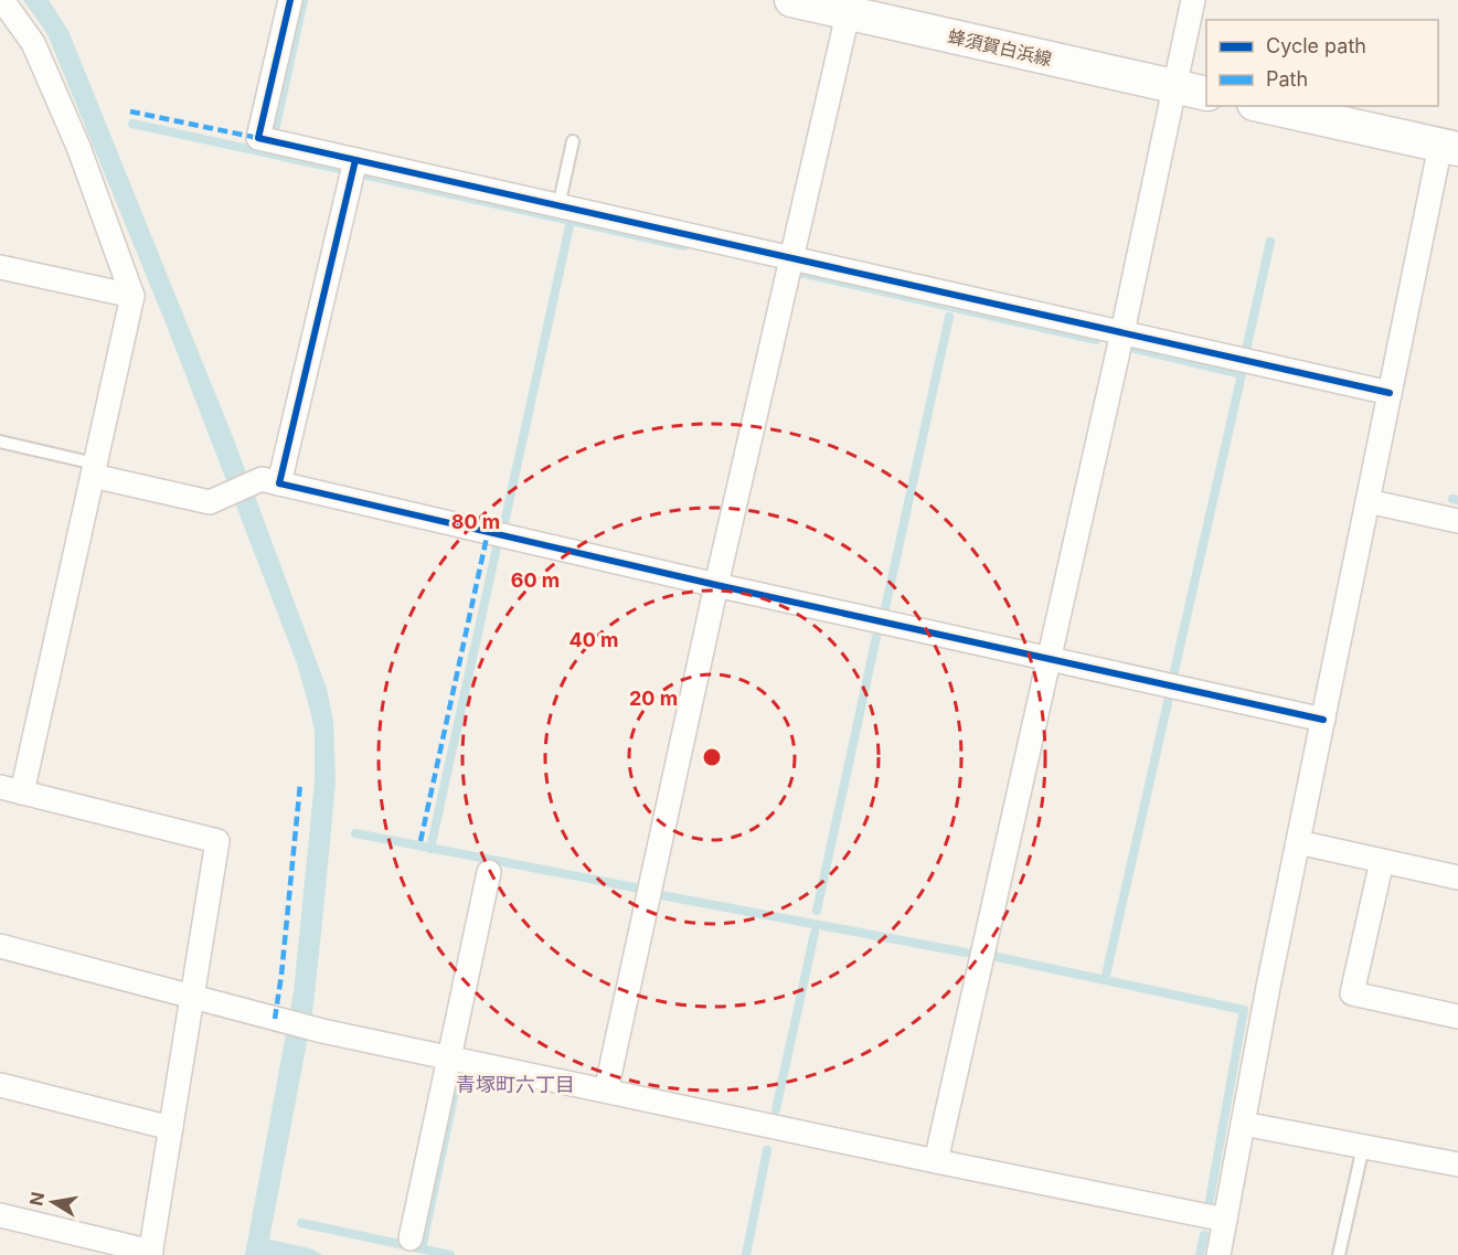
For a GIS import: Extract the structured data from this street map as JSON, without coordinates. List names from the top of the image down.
{
  "streets": {
    "main road": ["蜂須賀白浜線"]
  },
  "districts": ["青塚町六丁目"],
  "legend": ["Cycle path", "Path"],
  "north": "left",
  "rings": [
    "80 m",
    "60 m",
    "40 m",
    "20 m"
  ]
}
